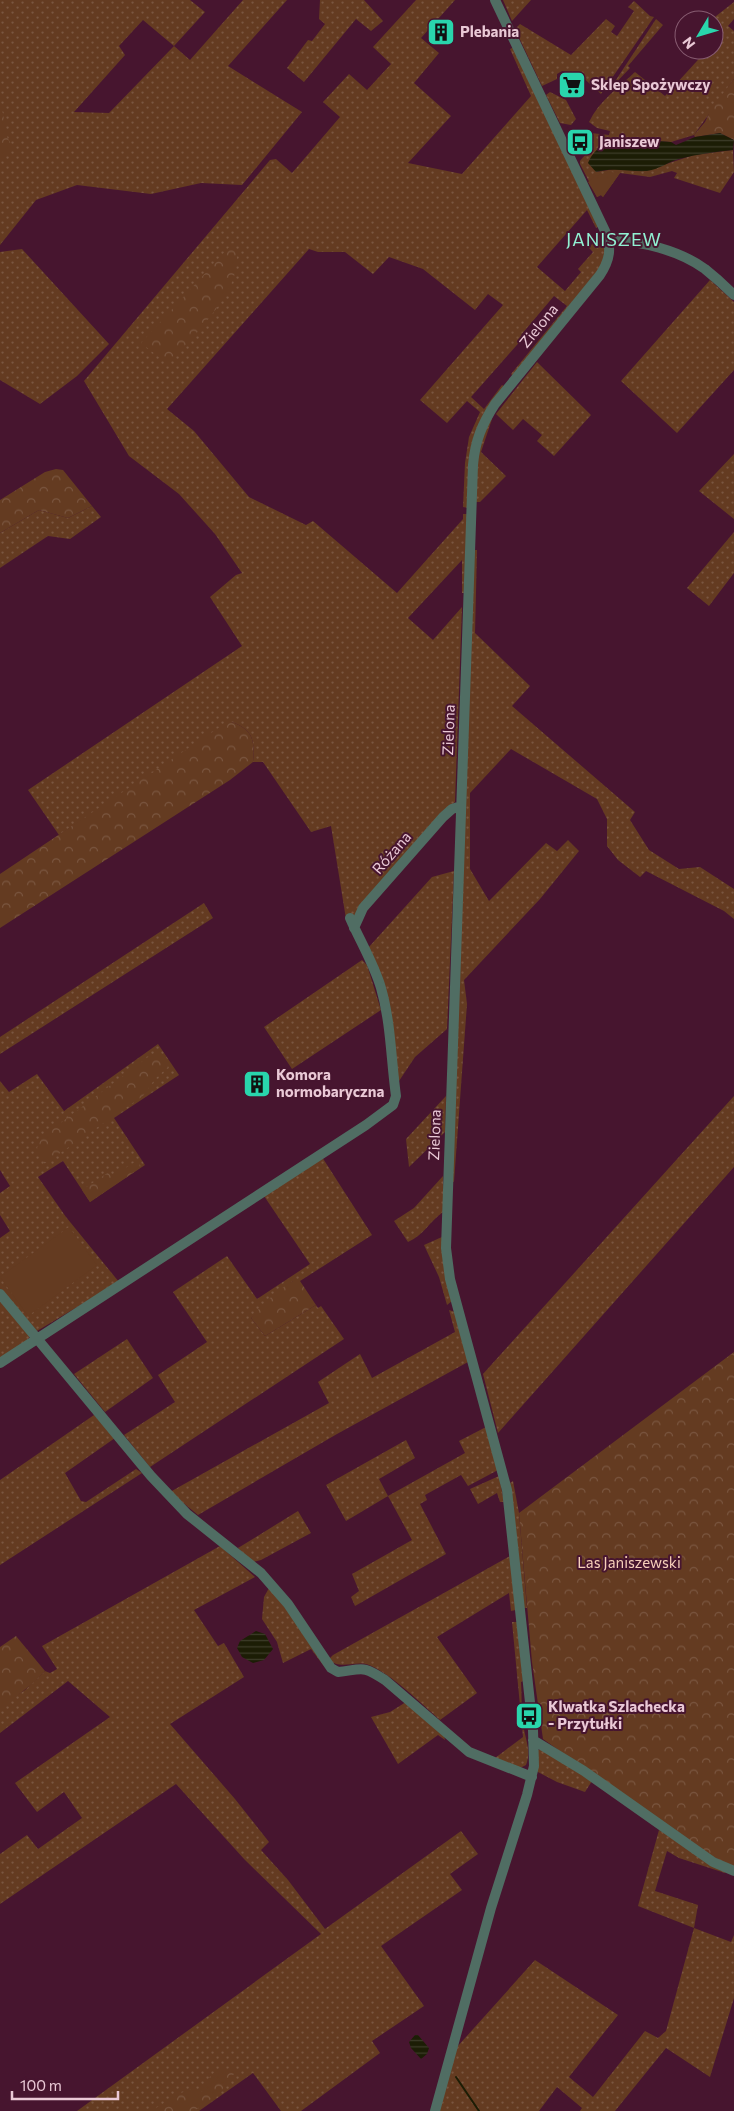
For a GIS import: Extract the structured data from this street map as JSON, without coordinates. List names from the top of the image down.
{
  "streets": {
    "street": ["Zielona", "Różana"]
  },
  "crossings": [
    ["Zielona", "Różana"]
  ],
  "districts": ["JANISZEW"],
  "parks": ["Las Janiszewski"],
  "places": {
    "building": ["Plebania", "Komora normobaryczna"],
    "supermarket": ["Sklep Spożywczy"],
    "bus stop": ["Janiszew", "Klwatka Szlachecka - Przytułki"]
  },
  "scale_bar": "100 m",
  "north": "bottom left"
}
